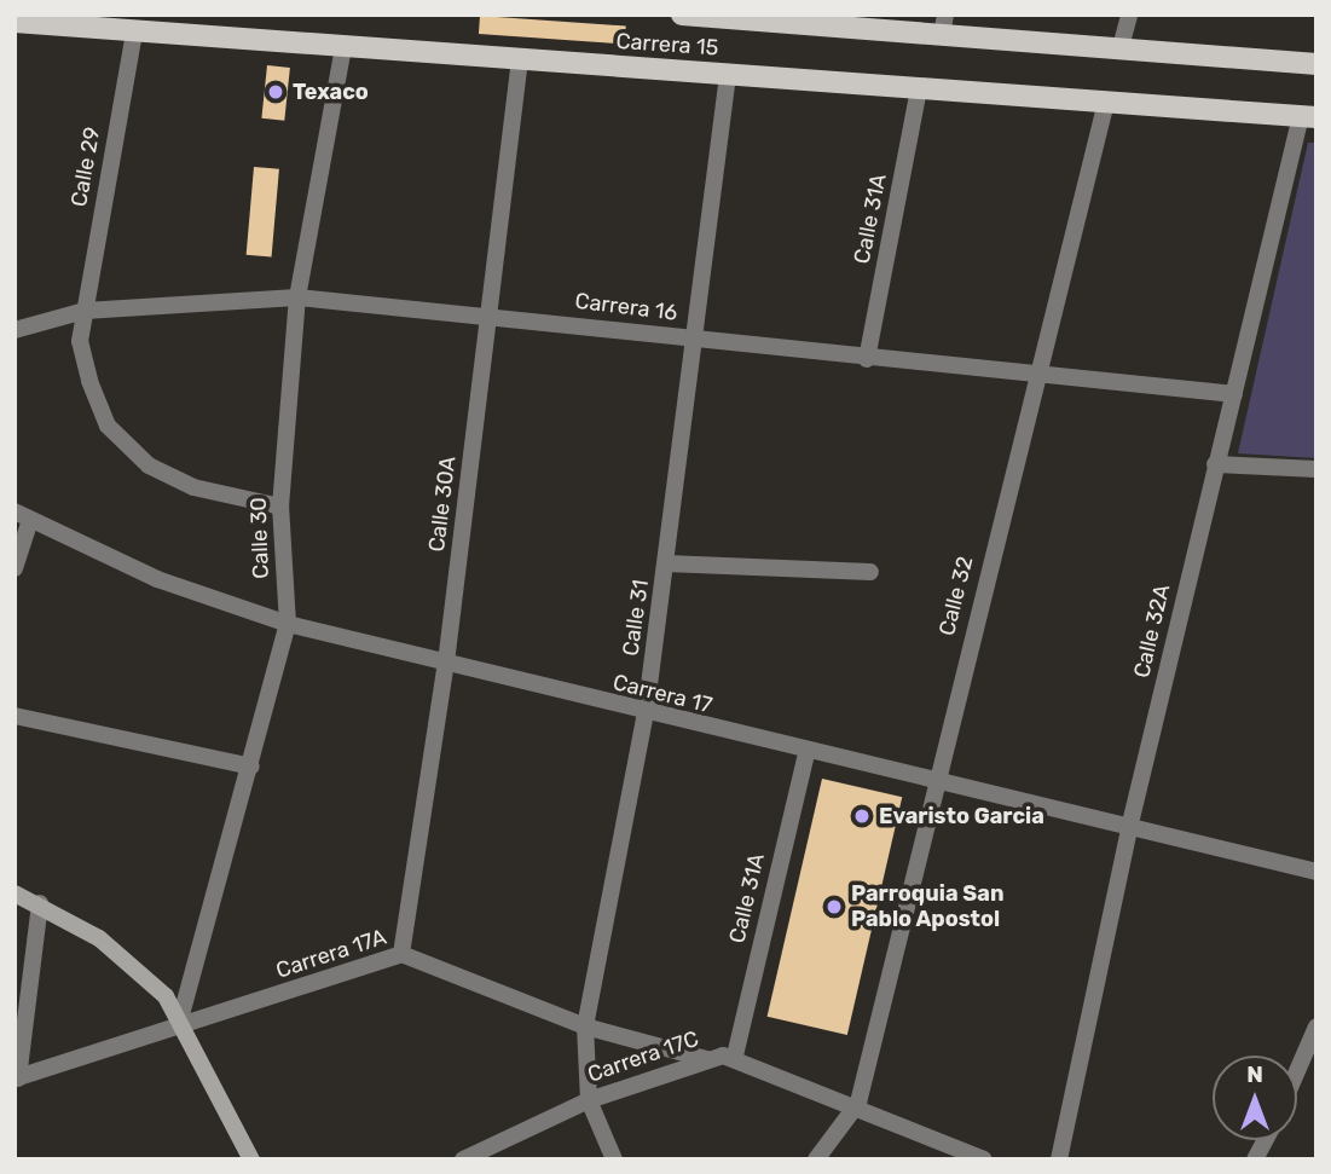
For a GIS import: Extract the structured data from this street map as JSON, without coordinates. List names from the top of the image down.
{
  "streets": {
    "main road": ["Carrera 15"],
    "street": [
      "Calle 29",
      "Calle 31A",
      "Carrera 16",
      "Calle 30A",
      "Calle 30",
      "Calle 32",
      "Calle 31",
      "Calle 32A",
      "Carrera 17",
      "Carrera 17A",
      "Carrera 17C"
    ]
  },
  "crossings": [
    ["Carrera 15", "Calle 29"],
    ["Carrera 15", "Calle 31A"],
    ["Carrera 15", "Calle 30A"],
    ["Carrera 15", "Calle 30"],
    ["Carrera 15", "Calle 32"],
    ["Carrera 15", "Calle 31"],
    ["Carrera 15", "Calle 32A"],
    ["Calle 29", "Carrera 16"],
    ["Calle 29", "Calle 30"],
    ["Calle 31A", "Carrera 16"],
    ["Calle 31A", "Carrera 17"],
    ["Calle 31A", "Carrera 17C"],
    ["Carrera 16", "Calle 30A"],
    ["Carrera 16", "Calle 30"],
    ["Carrera 16", "Calle 32"],
    ["Carrera 16", "Calle 31"],
    ["Carrera 16", "Calle 32A"],
    ["Calle 30A", "Carrera 17"],
    ["Calle 30A", "Carrera 17A"],
    ["Calle 30", "Carrera 17"],
    ["Calle 30", "Carrera 17A"],
    ["Calle 32", "Carrera 17"],
    ["Calle 32", "Carrera 17C"],
    ["Calle 31", "Carrera 17"],
    ["Calle 31", "Carrera 17A"],
    ["Calle 31", "Carrera 17C"],
    ["Calle 32A", "Carrera 17"],
    ["Carrera 17A", "Carrera 17C"]
  ],
  "places": ["Texaco", "Evaristo Garcia", "Parroquia San Pablo Apostol"],
  "north": "top"
}
